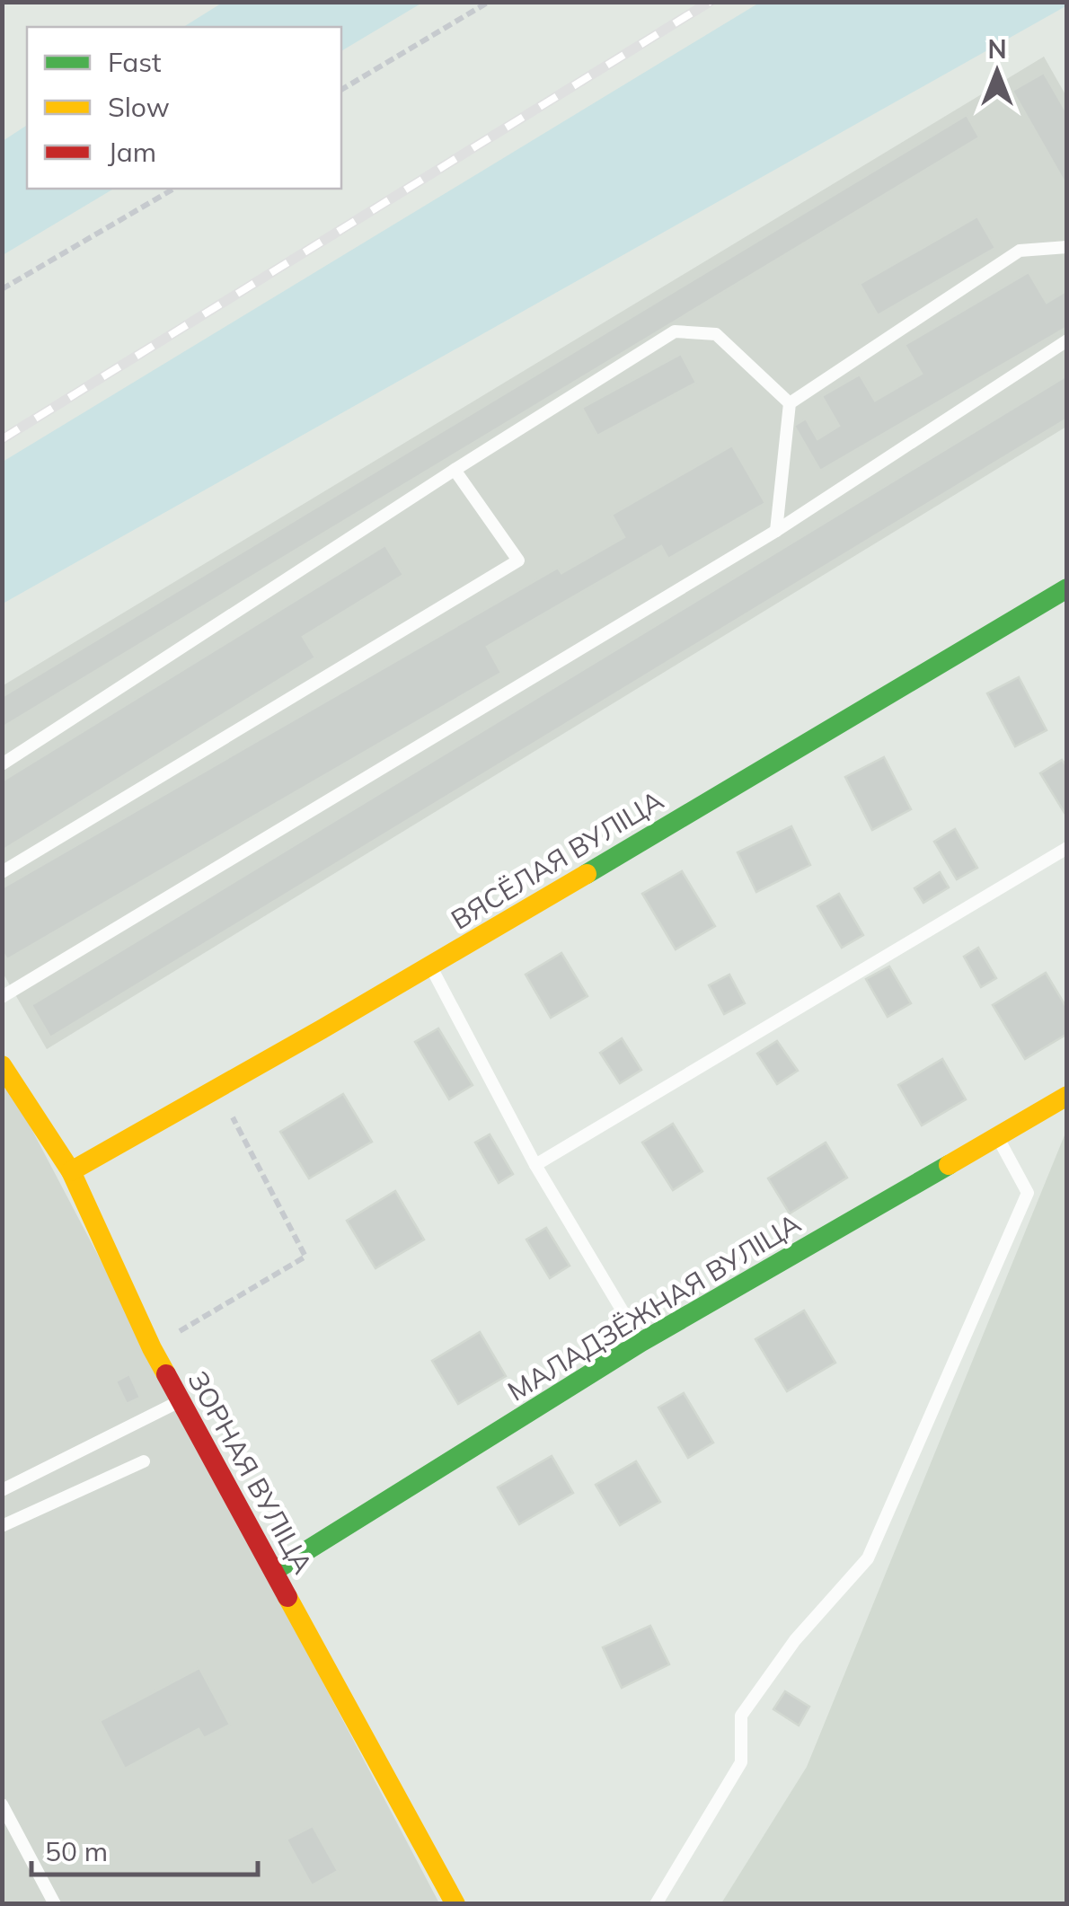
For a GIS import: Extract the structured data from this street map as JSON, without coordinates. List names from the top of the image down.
{
  "streets": {
    "street": ["ВЯСЁЛАЯ ВУЛІЦА", "МАЛАДЗЁЖНАЯ ВУЛІЦА", "ЗОРНАЯ ВУЛІЦА"]
  },
  "crossings": [
    ["ВЯСЁЛАЯ ВУЛІЦА", "ЗОРНАЯ ВУЛІЦА"],
    ["МАЛАДЗЁЖНАЯ ВУЛІЦА", "ЗОРНАЯ ВУЛІЦА"]
  ],
  "legend": ["Fast", "Slow", "Jam"],
  "scale_bar": "50 m",
  "north": "top"
}
